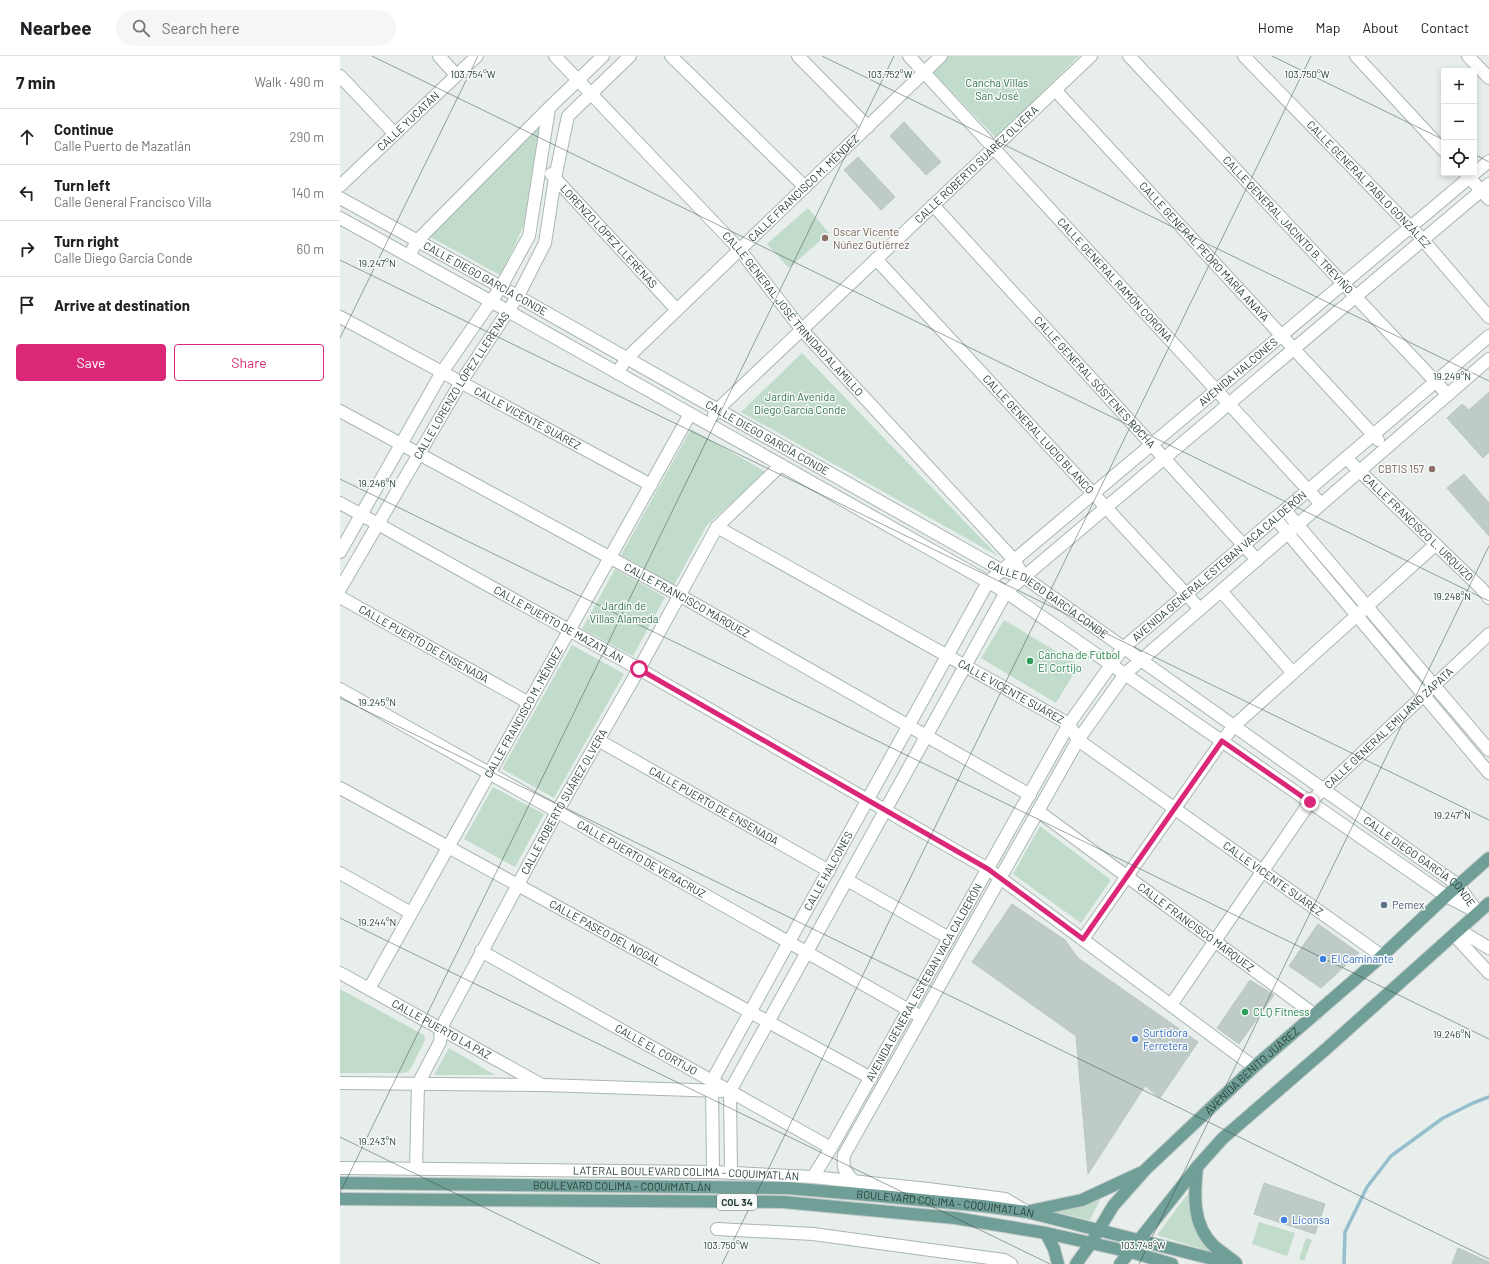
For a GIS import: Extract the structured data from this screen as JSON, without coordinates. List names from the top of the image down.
{
  "streets": {
    "main road": ["AVENIDA BENITO JUÁREZ", "BOULEVARD COLIMA - COQUIMATLÁN", "COL 34"],
    "street": [
      "CALLE YUCATÁN",
      "CALLE ROBERTO SUÁREZ OLVERA",
      "CALLE GENERAL PABLO GONZÁLEZ",
      "CALLE FRANCISCO M. MÉNDEZ",
      "CALLE GENERAL JACINTO B. TREVIÑO",
      "LORENZO LÓPEZ LLERENAS",
      "CALLE GENERAL PEDRO MARÍA ANAYA",
      "CALLE DIEGO GARCÍA CONDE",
      "CALLE GENERAL RAMÓN CORONA",
      "CALLE GENERAL JOSÉ TRINIDAD ALAMILLO",
      "AVENIDA HALCONES",
      "CALLE GENERAL SÓSTENES ROCHA",
      "CALLE LORENZO LÓPEZ LLERENAS",
      "CALLE VICENTE SUÁREZ",
      "CALLE GENERAL LUCIO BLANCO",
      "CALLE FRANCISCO L. URQUIZO",
      "AVENIDA GENERAL ESTEBAN VACA CALDERÓN",
      "CALLE FRANCISCO MÁRQUEZ",
      "CALLE PUERTO DE MAZATLÁN",
      "CALLE PUERTO DE ENSENADA",
      "CALLE GENERAL EMILIANO ZAPATA",
      "CALLE PUERTO DE VERACRUZ",
      "CALLE HALCONES",
      "CALLE PASEO DEL NOGAL",
      "CALLE PUERTO LA PAZ",
      "CALLE EL CORTIJO",
      "LATERAL BOULEVARD COLIMA - COQUIMATLÁN"
    ]
  },
  "crossings": [
    ["CALLE ROBERTO SUÁREZ OLVERA", "CALLE GENERAL PEDRO MARÍA ANAYA"],
    ["CALLE ROBERTO SUÁREZ OLVERA", "CALLE DIEGO GARCÍA CONDE"],
    ["CALLE ROBERTO SUÁREZ OLVERA", "CALLE GENERAL RAMÓN CORONA"],
    ["CALLE ROBERTO SUÁREZ OLVERA", "CALLE GENERAL JOSÉ TRINIDAD ALAMILLO"],
    ["CALLE ROBERTO SUÁREZ OLVERA", "CALLE GENERAL SÓSTENES ROCHA"],
    ["CALLE ROBERTO SUÁREZ OLVERA", "CALLE VICENTE SUÁREZ"],
    ["CALLE ROBERTO SUÁREZ OLVERA", "CALLE GENERAL LUCIO BLANCO"],
    ["CALLE ROBERTO SUÁREZ OLVERA", "CALLE FRANCISCO MÁRQUEZ"],
    ["CALLE ROBERTO SUÁREZ OLVERA", "CALLE PUERTO DE MAZATLÁN"],
    ["CALLE ROBERTO SUÁREZ OLVERA", "CALLE PUERTO DE ENSENADA"],
    ["CALLE ROBERTO SUÁREZ OLVERA", "CALLE PUERTO DE VERACRUZ"],
    ["CALLE ROBERTO SUÁREZ OLVERA", "CALLE PASEO DEL NOGAL"],
    ["CALLE ROBERTO SUÁREZ OLVERA", "CALLE PUERTO LA PAZ"],
    ["CALLE ROBERTO SUÁREZ OLVERA", "CALLE EL CORTIJO"],
    ["CALLE ROBERTO SUÁREZ OLVERA", "LATERAL BOULEVARD COLIMA - COQUIMATLÁN"],
    ["CALLE GENERAL PABLO GONZÁLEZ", "AVENIDA HALCONES"],
    ["CALLE FRANCISCO M. MÉNDEZ", "LORENZO LÓPEZ LLERENAS"],
    ["CALLE FRANCISCO M. MÉNDEZ", "CALLE DIEGO GARCÍA CONDE"],
    ["CALLE FRANCISCO M. MÉNDEZ", "CALLE GENERAL RAMÓN CORONA"],
    ["CALLE FRANCISCO M. MÉNDEZ", "CALLE GENERAL JOSÉ TRINIDAD ALAMILLO"],
    ["CALLE FRANCISCO M. MÉNDEZ", "CALLE VICENTE SUÁREZ"],
    ["CALLE FRANCISCO M. MÉNDEZ", "CALLE FRANCISCO MÁRQUEZ"],
    ["CALLE FRANCISCO M. MÉNDEZ", "CALLE PUERTO DE MAZATLÁN"],
    ["CALLE FRANCISCO M. MÉNDEZ", "CALLE PUERTO DE ENSENADA"],
    ["CALLE FRANCISCO M. MÉNDEZ", "CALLE PUERTO DE VERACRUZ"],
    ["CALLE FRANCISCO M. MÉNDEZ", "CALLE PASEO DEL NOGAL"],
    ["CALLE FRANCISCO M. MÉNDEZ", "CALLE PUERTO LA PAZ"],
    ["CALLE GENERAL JACINTO B. TREVIÑO", "AVENIDA HALCONES"],
    ["CALLE GENERAL JACINTO B. TREVIÑO", "AVENIDA GENERAL ESTEBAN VACA CALDERÓN"],
    ["LORENZO LÓPEZ LLERENAS", "CALLE LORENZO LÓPEZ LLERENAS"],
    ["CALLE GENERAL PEDRO MARÍA ANAYA", "AVENIDA HALCONES"],
    ["CALLE GENERAL PEDRO MARÍA ANAYA", "AVENIDA GENERAL ESTEBAN VACA CALDERÓN"],
    ["CALLE DIEGO GARCÍA CONDE", "CALLE GENERAL JOSÉ TRINIDAD ALAMILLO"],
    ["CALLE DIEGO GARCÍA CONDE", "AVENIDA HALCONES"],
    ["CALLE DIEGO GARCÍA CONDE", "CALLE LORENZO LÓPEZ LLERENAS"],
    ["CALLE DIEGO GARCÍA CONDE", "AVENIDA GENERAL ESTEBAN VACA CALDERÓN"],
    ["CALLE DIEGO GARCÍA CONDE", "CALLE GENERAL EMILIANO ZAPATA"],
    ["CALLE DIEGO GARCÍA CONDE", "CALLE HALCONES"],
    ["CALLE DIEGO GARCÍA CONDE", "AVENIDA BENITO JUÁREZ"],
    ["CALLE GENERAL RAMÓN CORONA", "AVENIDA HALCONES"],
    ["CALLE GENERAL RAMÓN CORONA", "AVENIDA GENERAL ESTEBAN VACA CALDERÓN"],
    ["CALLE GENERAL JOSÉ TRINIDAD ALAMILLO", "AVENIDA HALCONES"],
    ["CALLE GENERAL JOSÉ TRINIDAD ALAMILLO", "CALLE LORENZO LÓPEZ LLERENAS"],
    ["AVENIDA HALCONES", "CALLE GENERAL SÓSTENES ROCHA"],
    ["AVENIDA HALCONES", "CALLE GENERAL LUCIO BLANCO"],
    ["AVENIDA HALCONES", "CALLE HALCONES"],
    ["CALLE GENERAL SÓSTENES ROCHA", "AVENIDA GENERAL ESTEBAN VACA CALDERÓN"],
    ["CALLE LORENZO LÓPEZ LLERENAS", "CALLE VICENTE SUÁREZ"],
    ["CALLE LORENZO LÓPEZ LLERENAS", "CALLE FRANCISCO MÁRQUEZ"],
    ["CALLE LORENZO LÓPEZ LLERENAS", "CALLE PUERTO DE MAZATLÁN"],
    ["CALLE VICENTE SUÁREZ", "AVENIDA GENERAL ESTEBAN VACA CALDERÓN"],
    ["CALLE VICENTE SUÁREZ", "CALLE GENERAL EMILIANO ZAPATA"],
    ["CALLE VICENTE SUÁREZ", "CALLE HALCONES"],
    ["CALLE VICENTE SUÁREZ", "AVENIDA BENITO JUÁREZ"],
    ["CALLE GENERAL LUCIO BLANCO", "AVENIDA GENERAL ESTEBAN VACA CALDERÓN"],
    ["CALLE FRANCISCO L. URQUIZO", "AVENIDA GENERAL ESTEBAN VACA CALDERÓN"],
    ["AVENIDA GENERAL ESTEBAN VACA CALDERÓN", "CALLE FRANCISCO MÁRQUEZ"],
    ["AVENIDA GENERAL ESTEBAN VACA CALDERÓN", "CALLE PUERTO DE MAZATLÁN"],
    ["AVENIDA GENERAL ESTEBAN VACA CALDERÓN", "CALLE PUERTO DE VERACRUZ"],
    ["AVENIDA GENERAL ESTEBAN VACA CALDERÓN", "CALLE PASEO DEL NOGAL"],
    ["AVENIDA GENERAL ESTEBAN VACA CALDERÓN", "LATERAL BOULEVARD COLIMA - COQUIMATLÁN"],
    ["CALLE FRANCISCO MÁRQUEZ", "CALLE GENERAL EMILIANO ZAPATA"],
    ["CALLE FRANCISCO MÁRQUEZ", "CALLE HALCONES"],
    ["CALLE FRANCISCO MÁRQUEZ", "AVENIDA BENITO JUÁREZ"],
    ["CALLE PUERTO DE MAZATLÁN", "CALLE GENERAL EMILIANO ZAPATA"],
    ["CALLE PUERTO DE MAZATLÁN", "CALLE HALCONES"],
    ["CALLE PUERTO DE MAZATLÁN", "AVENIDA BENITO JUÁREZ"],
    ["CALLE PUERTO DE ENSENADA", "CALLE HALCONES"],
    ["CALLE PUERTO DE VERACRUZ", "CALLE HALCONES"],
    ["CALLE HALCONES", "CALLE PASEO DEL NOGAL"],
    ["CALLE HALCONES", "CALLE EL CORTIJO"],
    ["CALLE HALCONES", "LATERAL BOULEVARD COLIMA - COQUIMATLÁN"],
    ["AVENIDA BENITO JUÁREZ", "BOULEVARD COLIMA - COQUIMATLÁN"],
    ["LATERAL BOULEVARD COLIMA - COQUIMATLÁN", "BOULEVARD COLIMA - COQUIMATLÁN"]
  ],
  "parks": ["Cancha Villas San José", "Jardín Avenida Diego García Conde", "Jardín de Villas Alameda"],
  "places": [
    "Oscar Vicente Núñez Gutiérrez",
    "CBTIS 157",
    "Cancha de Fútbol El Cortijo",
    "Pemex",
    "El Caminante",
    "CLQ Fitness",
    "Surtidora Ferretera",
    "Liconsa"
  ],
  "page": {
    "header": "Nearbee",
    "search": "Search here",
    "nav": [
      "Home",
      "Map",
      "About",
      "Contact"
    ],
    "heading": ["7 min", "Walk · 490 m"],
    "map_buttons": ["+", "−"],
    "list": [
      ["Continue", "Calle Puerto de Mazatlán", "290 m"],
      ["Turn left", "Calle General Francisco Villa", "140 m"],
      ["Turn right", "Calle Diego García Conde", "60 m"],
      "Arrive at destination"
    ],
    "buttons": ["Save", "Share"]
  },
  "coordinates": [
    "103.754°W",
    "103.752°W",
    "103.750°W",
    "19.247°N",
    "19.249°N",
    "19.246°N",
    "19.248°N",
    "19.245°N",
    "19.244°N",
    "19.243°N",
    "103.748°W"
  ]
}
